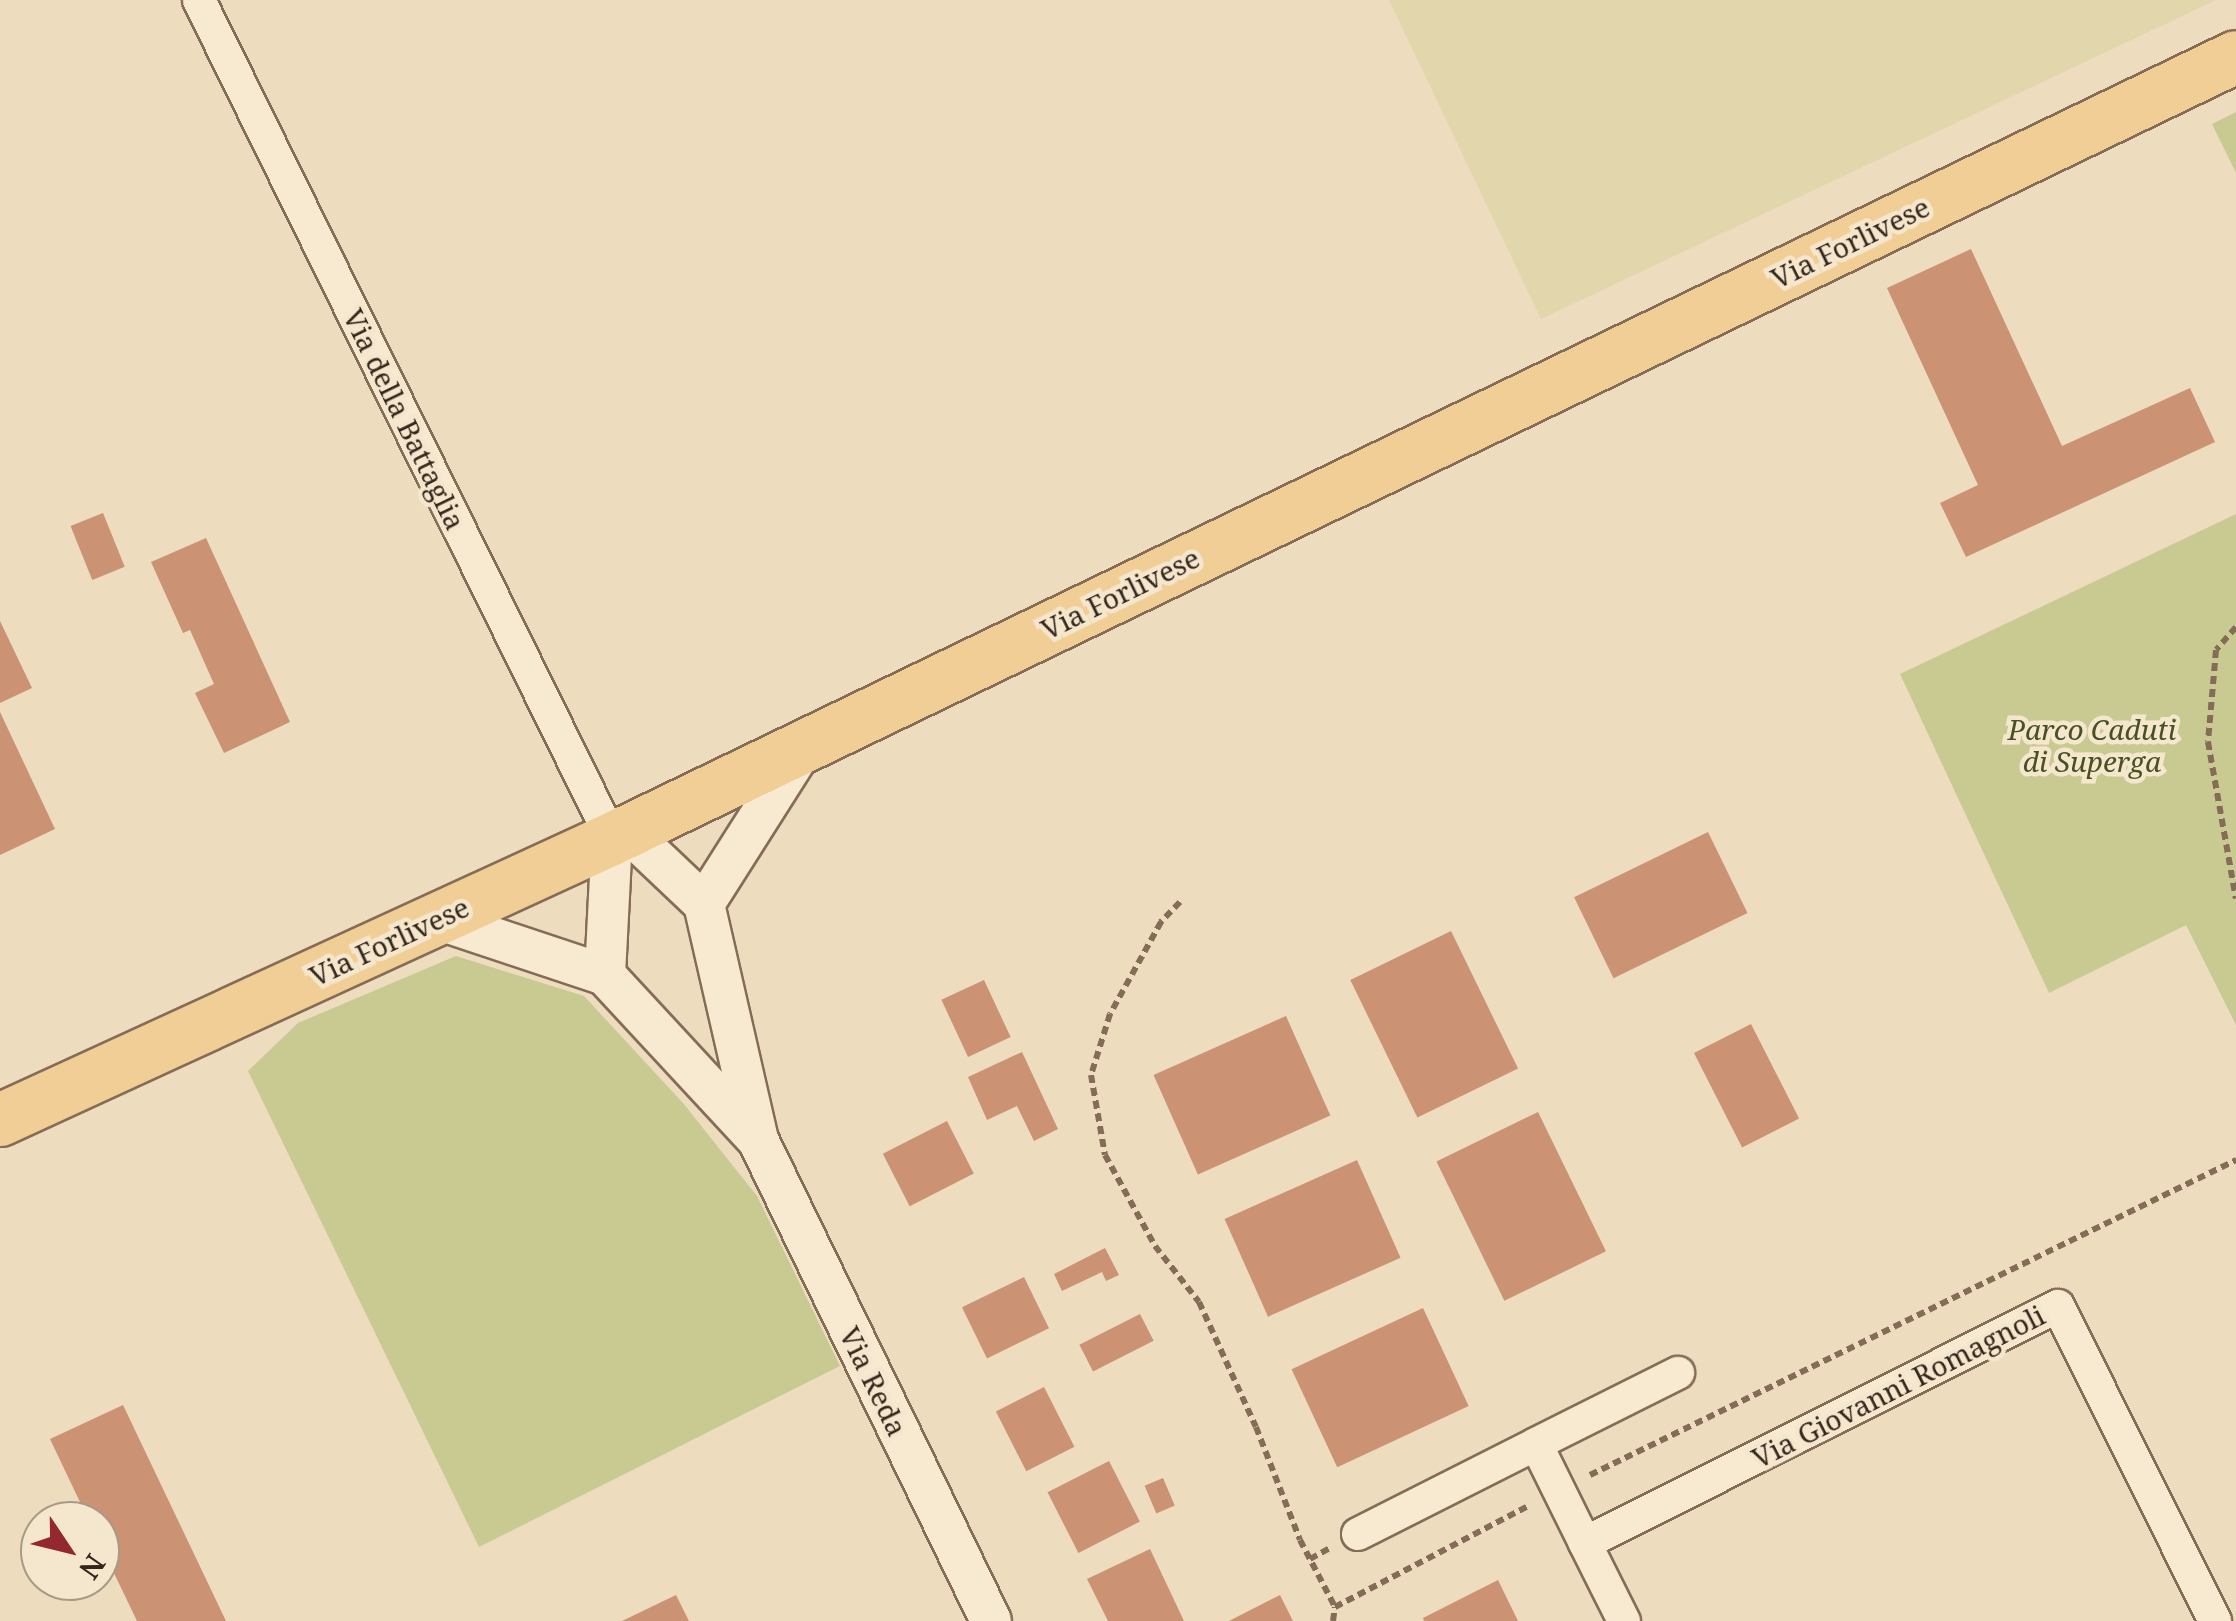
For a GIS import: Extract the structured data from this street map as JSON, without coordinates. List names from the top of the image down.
{
  "streets": {
    "main road": ["Via Forlivese"],
    "street": ["Via della Battaglia", "Via Reda", "Via Giovanni Romagnoli"]
  },
  "crossings": [
    ["Via Forlivese", "Via della Battaglia"],
    ["Via Forlivese", "Via Reda"]
  ],
  "parks": ["Parco Caduti di Superga"],
  "north": "bottom right"
}
